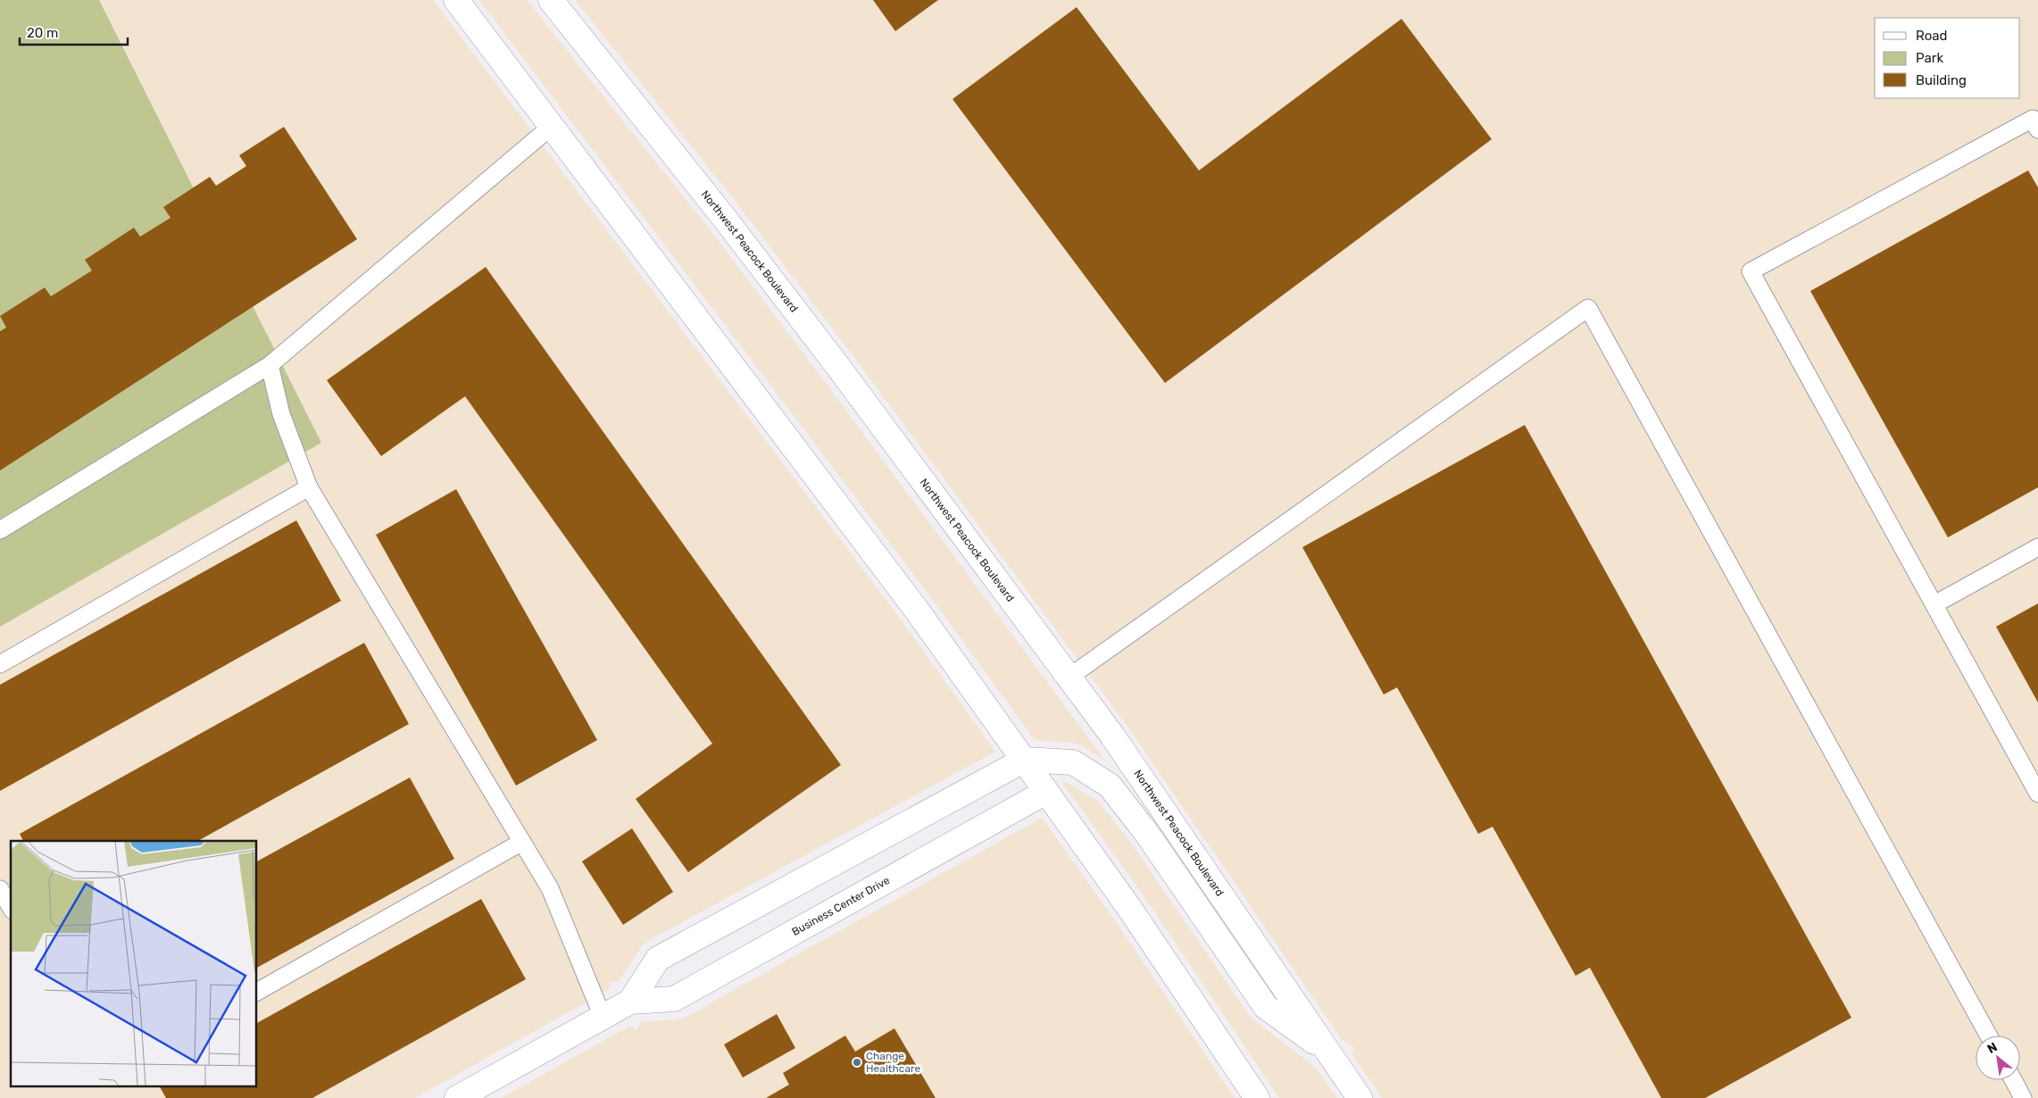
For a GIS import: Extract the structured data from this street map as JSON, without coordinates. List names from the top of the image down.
{
  "streets": {
    "street": ["Northwest Peacock Boulevard", "Business Center Drive"]
  },
  "places": ["Change Healthcare"],
  "legend": ["Road", "Park", "Building"],
  "scale_bar": "20 m",
  "north": "top left"
}
